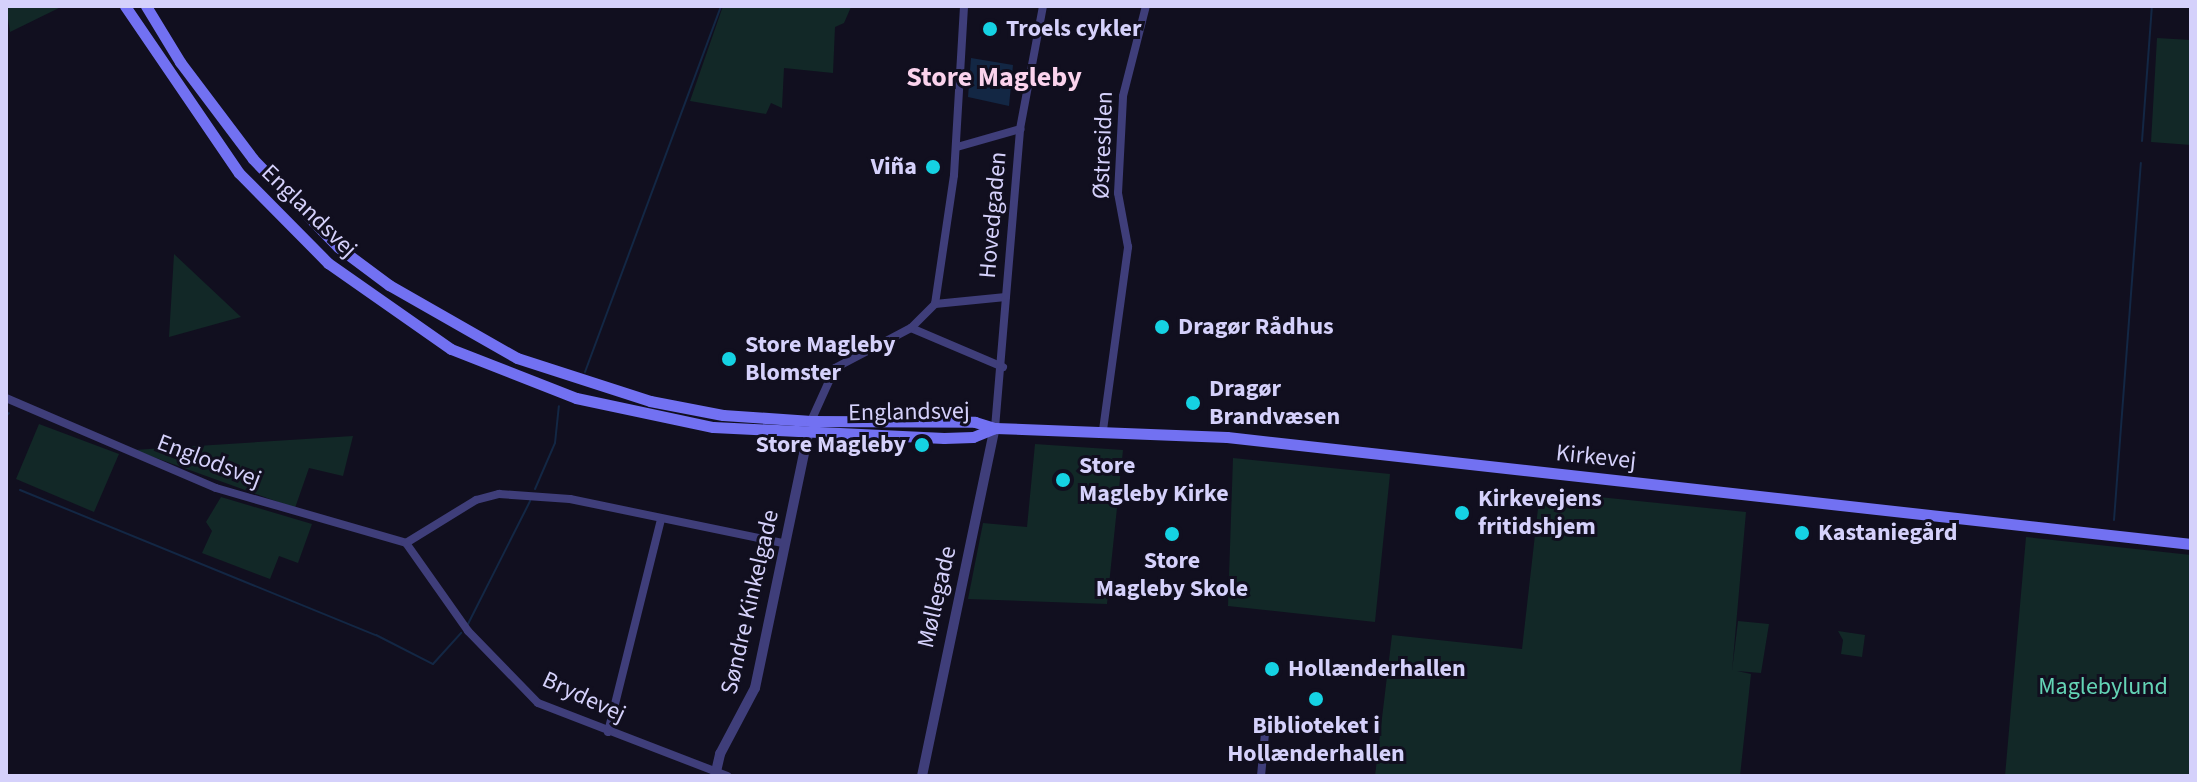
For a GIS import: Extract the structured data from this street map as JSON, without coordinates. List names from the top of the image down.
{
  "streets": {
    "main road": ["Englandsvej", "Kirkevej"],
    "street": [
      "Østresiden",
      "Hovedgaden",
      "Englodsvej",
      "Møllegade",
      "Søndre Kinkelgade",
      "Brydevej"
    ]
  },
  "crossings": [
    ["Østresiden", "Kirkevej"],
    ["Englandsvej", "Hovedgaden"],
    ["Englandsvej", "Kirkevej"],
    ["Englandsvej", "Møllegade"],
    ["Englandsvej", "Søndre Kinkelgade"],
    ["Hovedgaden", "Kirkevej"],
    ["Hovedgaden", "Møllegade"],
    ["Kirkevej", "Møllegade"],
    ["Englodsvej", "Brydevej"],
    ["Søndre Kinkelgade", "Brydevej"]
  ],
  "districts": ["Store Magleby"],
  "parks": ["Maglebylund"],
  "places": [
    "Troels cykler",
    "Viña",
    "Dragør Rådhus",
    "Store Magleby Blomster",
    "Dragør Brandvæsen",
    "Store Magleby",
    "Store Magleby Kirke",
    "Kirkevejens fritidshjem",
    "Kastaniegård",
    "Store Magleby Skole",
    "Hollænderhallen",
    "Biblioteket i Hollænderhallen"
  ]
}
